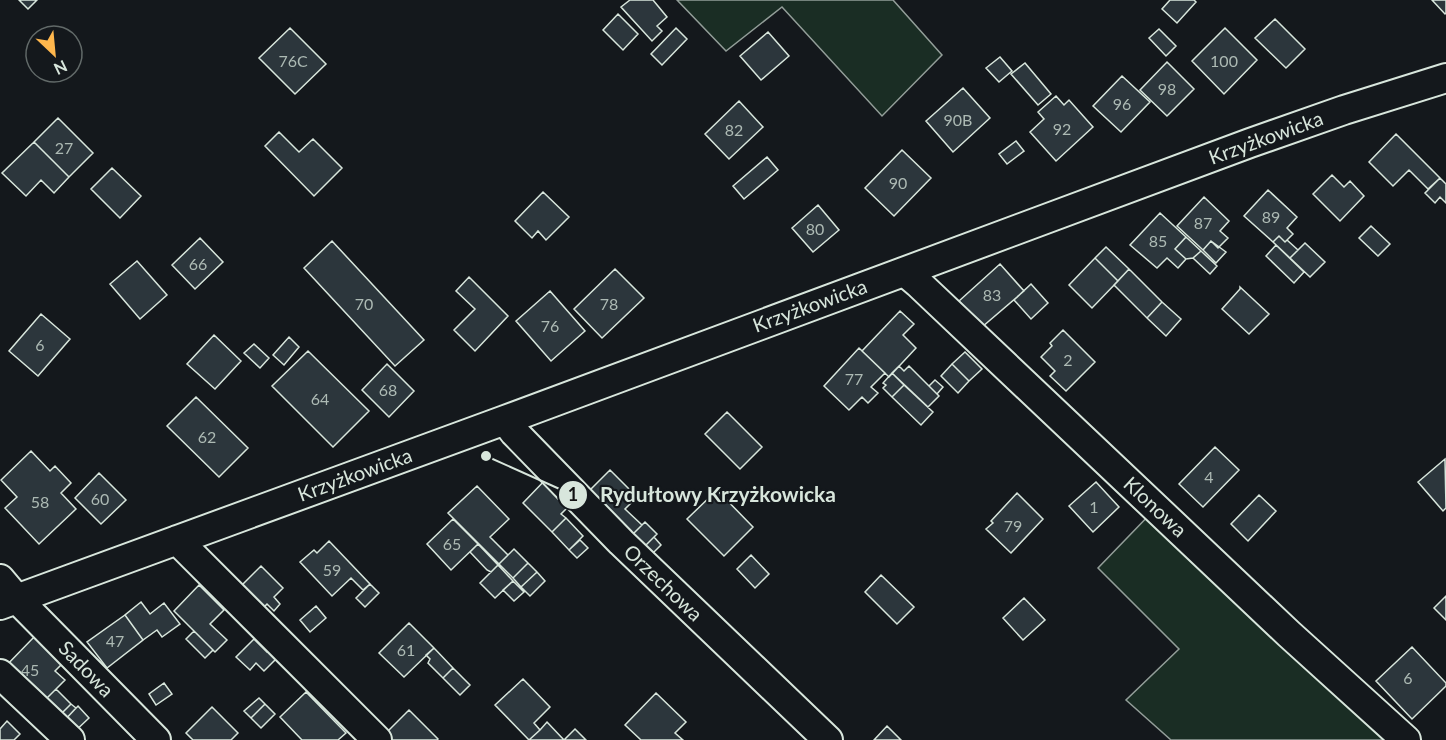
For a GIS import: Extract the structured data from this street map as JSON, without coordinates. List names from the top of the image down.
{
  "streets": {
    "street": [
      "Krzyżkowicka",
      "Klonowa",
      "Orzechowa",
      "Sadowa"
    ]
  },
  "crossings": [
    ["Krzyżkowicka", "Klonowa"],
    ["Krzyżkowicka", "Orzechowa"],
    ["Krzyżkowicka", "Sadowa"]
  ],
  "places": ["Rydułtowy Krzyżkowicka"],
  "house_numbers": [
    "76C",
    "100",
    "98",
    "96",
    "90B",
    "92",
    "82",
    "27",
    "90",
    "89",
    "87",
    "80",
    "85",
    "66",
    "83",
    "70",
    "78",
    "76",
    "6",
    "2",
    "77",
    "68",
    "64",
    "62",
    "4",
    "60",
    "58",
    "1",
    "79",
    "65",
    "59",
    "47",
    "61",
    "45",
    "6"
  ],
  "north": "bottom right"
}
